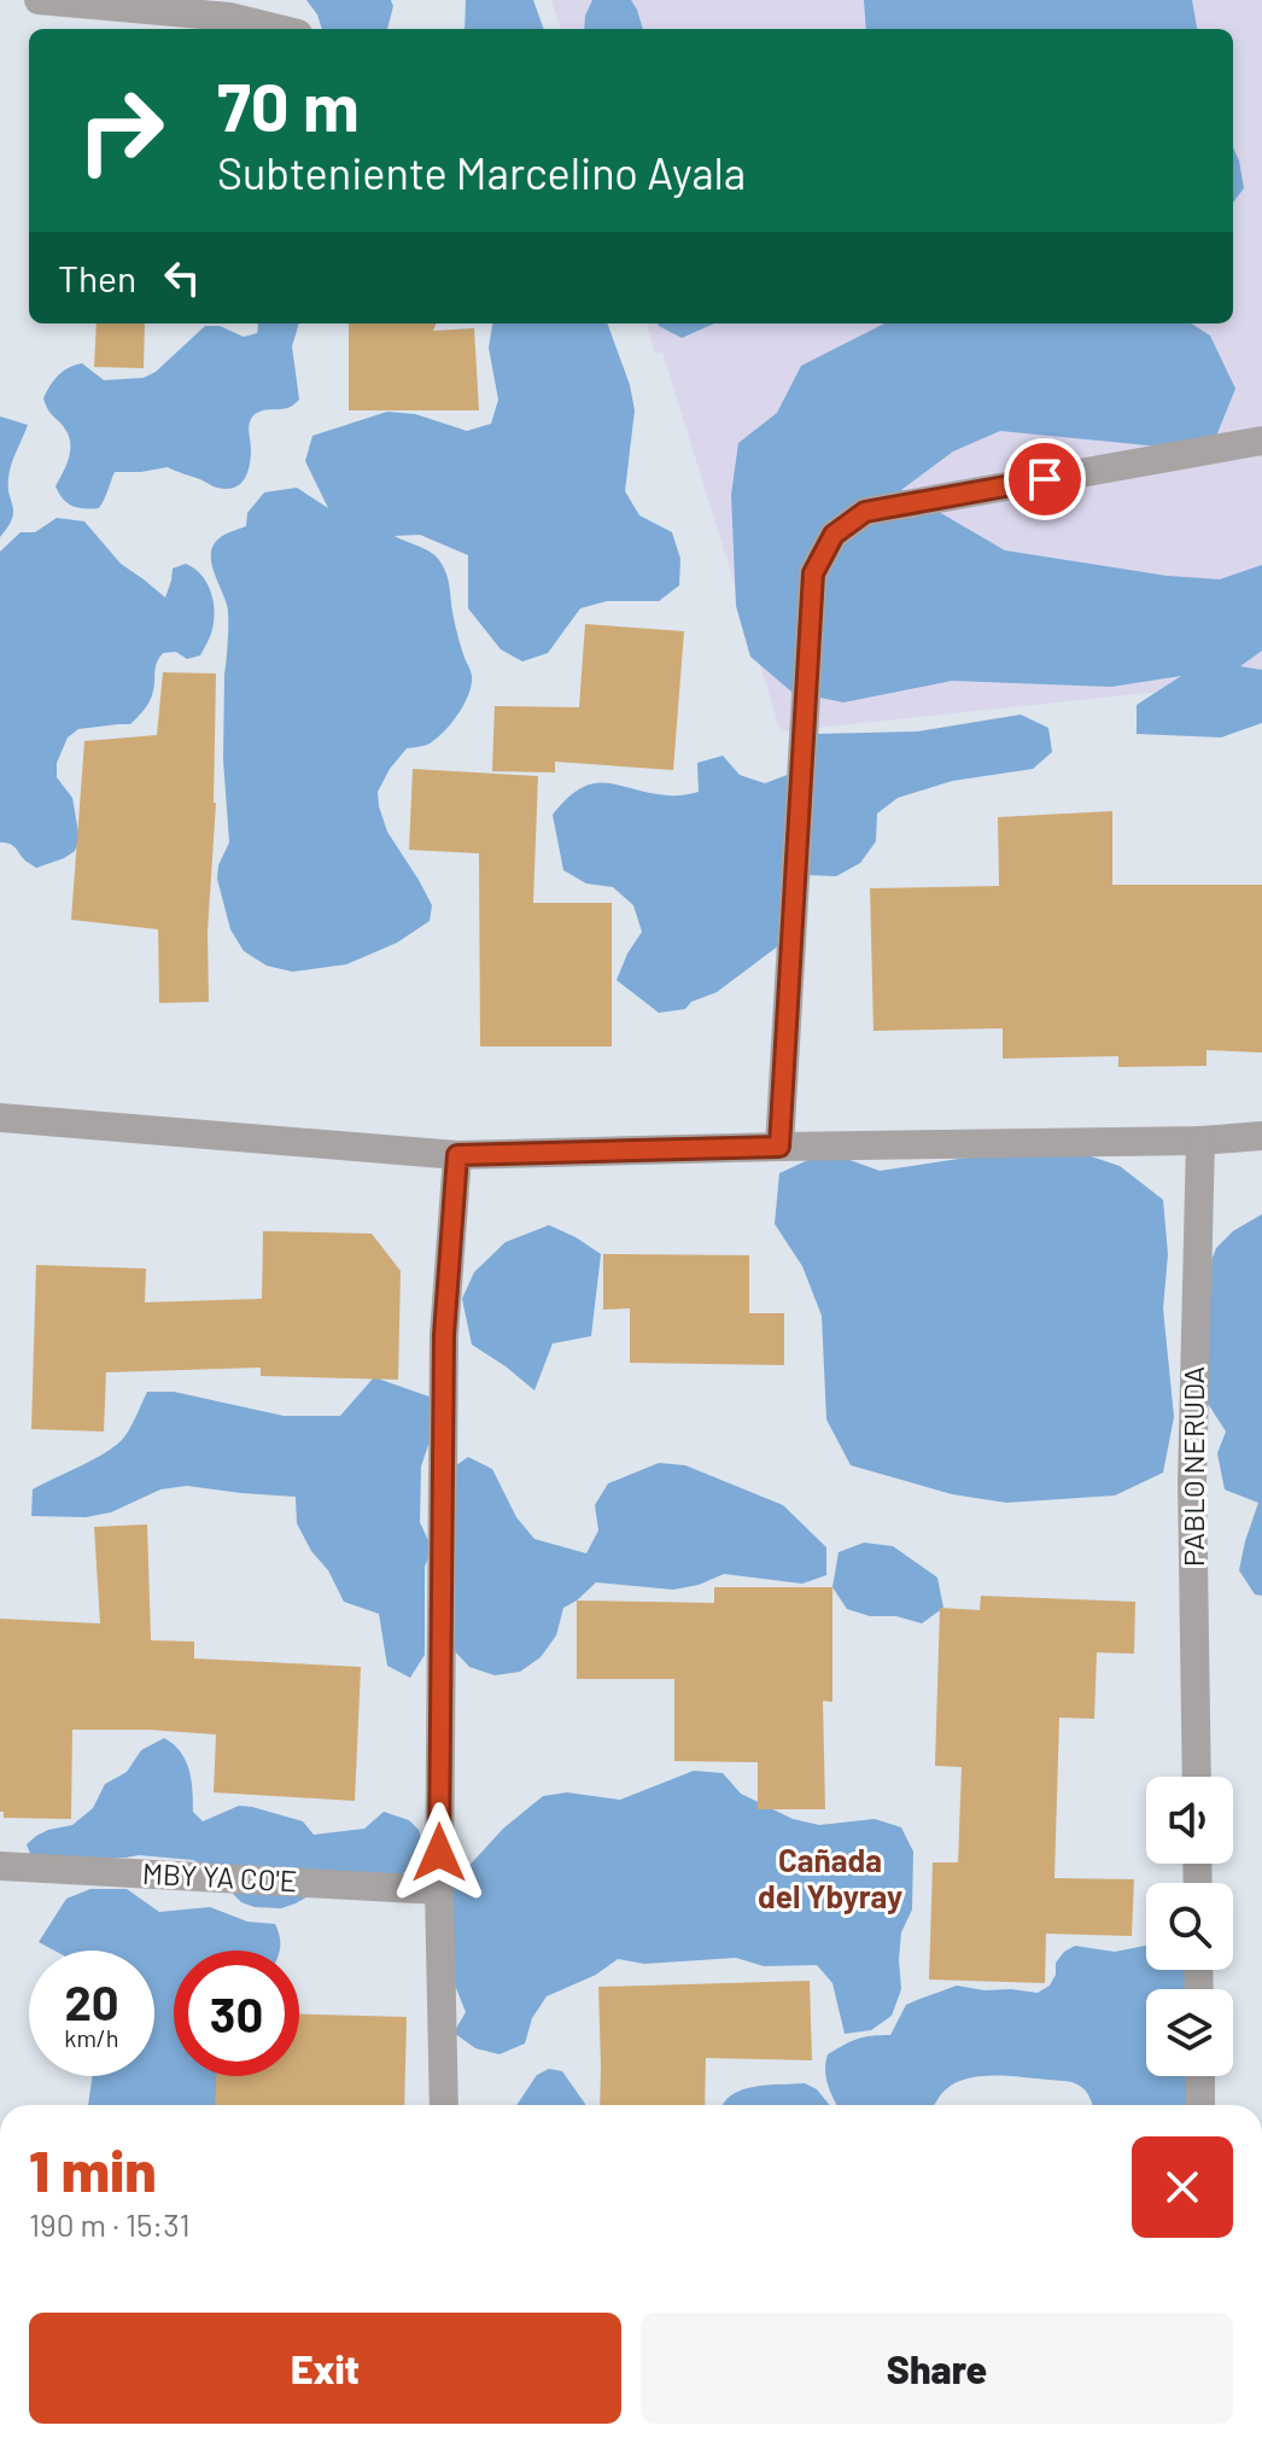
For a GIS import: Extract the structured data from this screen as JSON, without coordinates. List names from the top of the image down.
{
  "streets": {
    "street": ["PABLO NERUDA", "MBY YA CO'E"]
  },
  "districts": ["Cañada del Ybyray"],
  "page": {
    "turn": ["70 m", "Subteniente Marcelino Ayala"],
    "then": "Then",
    "speed": "20 km/h",
    "limit": "30",
    "heading": ["1 min", "190 m · 15:31"],
    "buttons": ["Exit", "Share"]
  }
}
